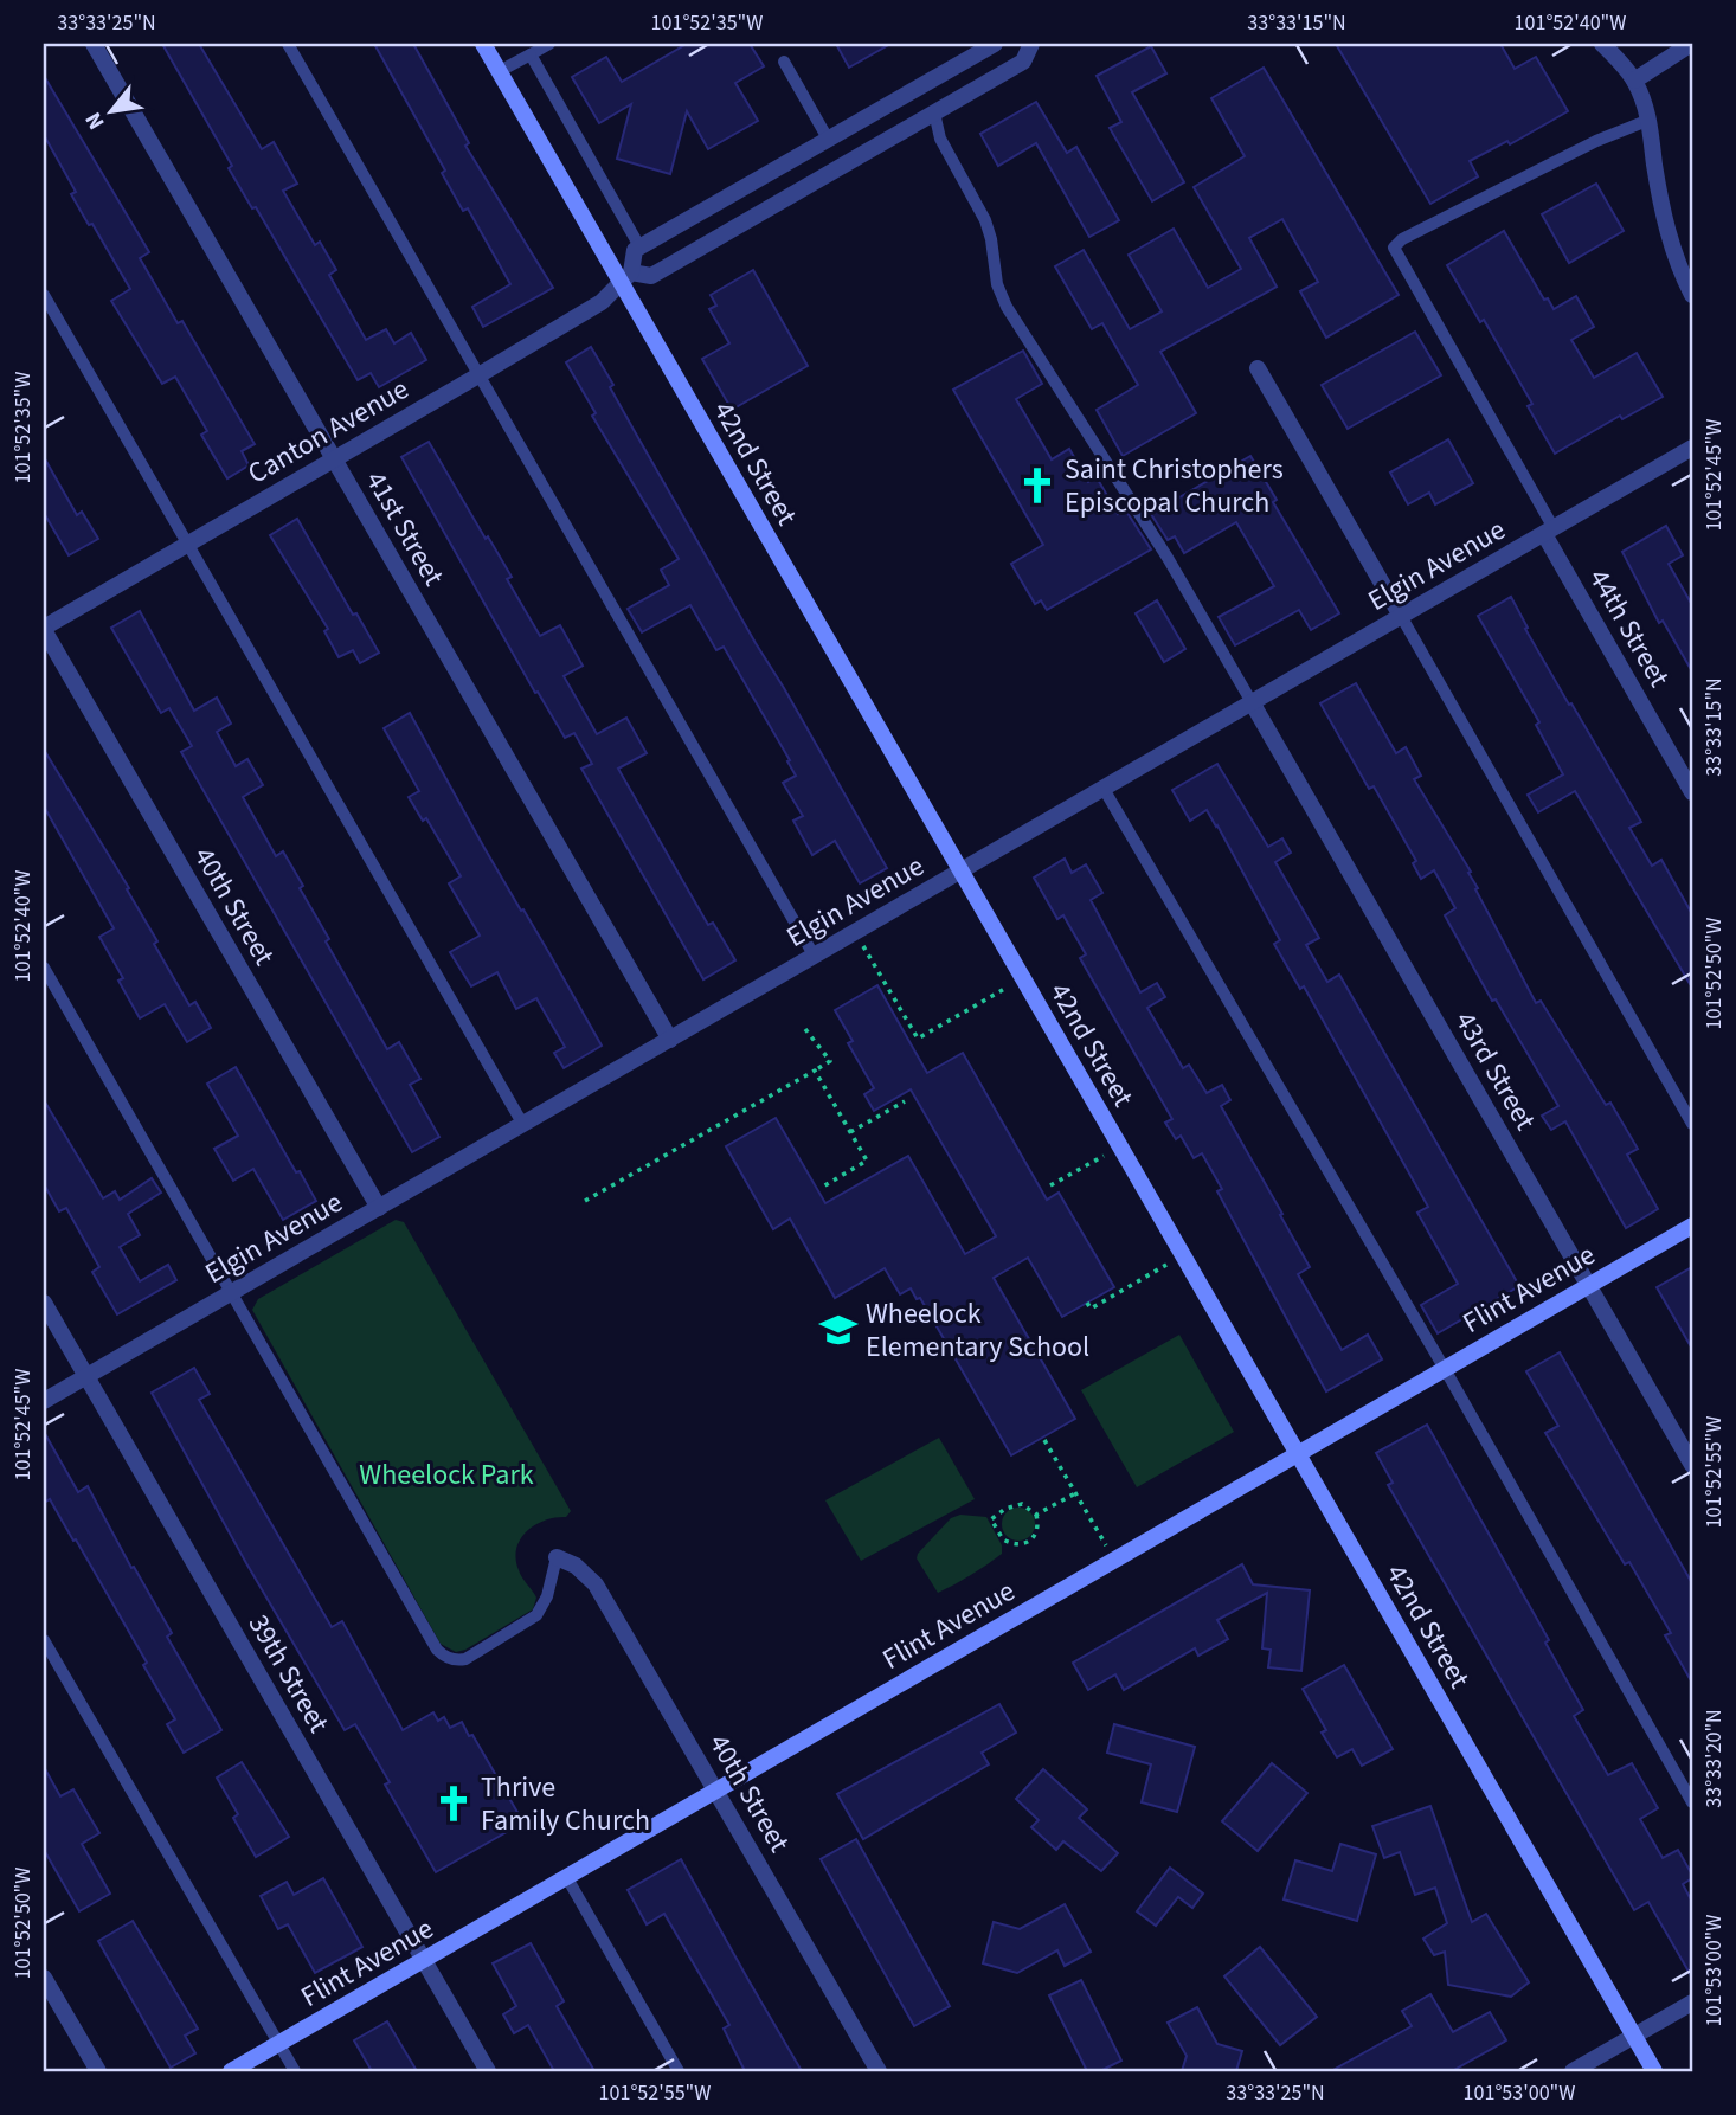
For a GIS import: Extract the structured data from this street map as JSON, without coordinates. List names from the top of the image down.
{
  "streets": {
    "street": [
      "Canton Avenue",
      "42nd Street",
      "41st Street",
      "Elgin Avenue",
      "44th Street",
      "40th Street",
      "43rd Street",
      "Flint Avenue",
      "39th Street"
    ]
  },
  "crossings": [
    ["Canton Avenue", "42nd Street"],
    ["Canton Avenue", "41st Street"],
    ["Canton Avenue", "40th Street"],
    ["42nd Street", "Elgin Avenue"],
    ["42nd Street", "Flint Avenue"],
    ["41st Street", "Elgin Avenue"],
    ["Elgin Avenue", "44th Street"],
    ["Elgin Avenue", "40th Street"],
    ["Elgin Avenue", "43rd Street"],
    ["Elgin Avenue", "39th Street"],
    ["40th Street", "Flint Avenue"],
    ["43rd Street", "Flint Avenue"],
    ["Flint Avenue", "39th Street"]
  ],
  "parks": ["Wheelock Park"],
  "places": {
    "church": ["Saint Christophers Episcopal Church", "Thrive Family Church"],
    "school or university": ["Wheelock Elementary School"]
  },
  "north": "bottom left",
  "coordinates": [
    "33°33'25\"N",
    "101°52'35\"W",
    "33°33'15\"N",
    "101°52'40\"W",
    "101°52'45\"W",
    "101°52'50\"W",
    "101°52'55\"W",
    "33°33'20\"N",
    "101°53'00\"W"
  ]
}
